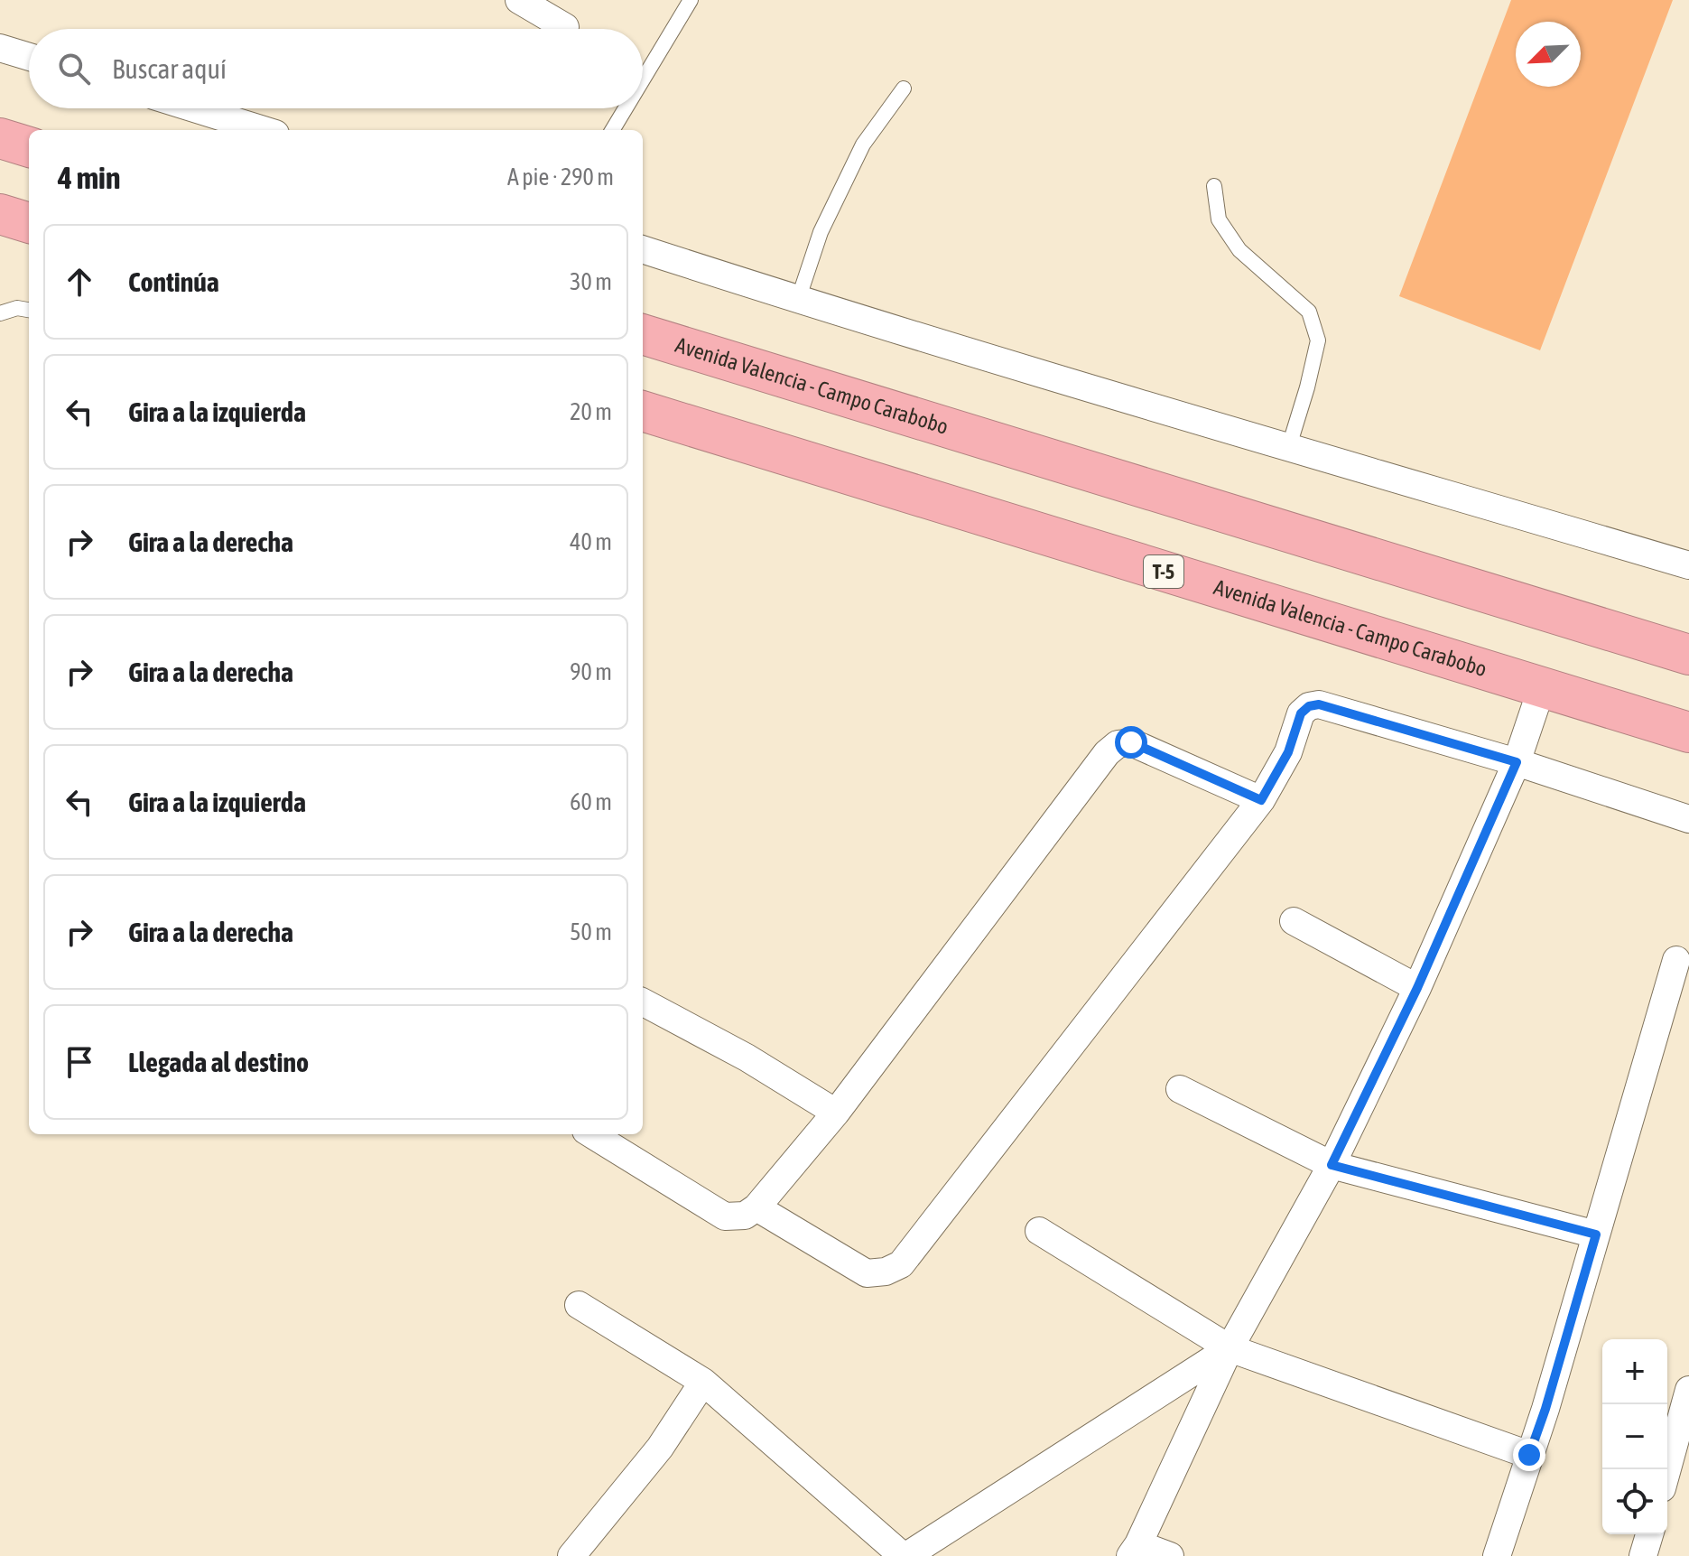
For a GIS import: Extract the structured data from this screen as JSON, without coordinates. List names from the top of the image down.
{
  "streets": {
    "highway": ["Avenida Valencia - Campo Carabobo", "T-5"]
  },
  "north": "bottom left",
  "page": {
    "search": "Buscar aquí",
    "heading": ["4 min", "A pie · 290 m"],
    "list": [
      ["Continúa", "30 m"],
      ["Gira a la izquierda", "20 m"],
      ["Gira a la derecha", "40 m"],
      ["Gira a la derecha", "90 m"],
      ["Gira a la izquierda", "60 m"],
      ["Gira a la derecha", "50 m"],
      "Llegada al destino"
    ],
    "map_buttons": ["+", "−"]
  }
}
